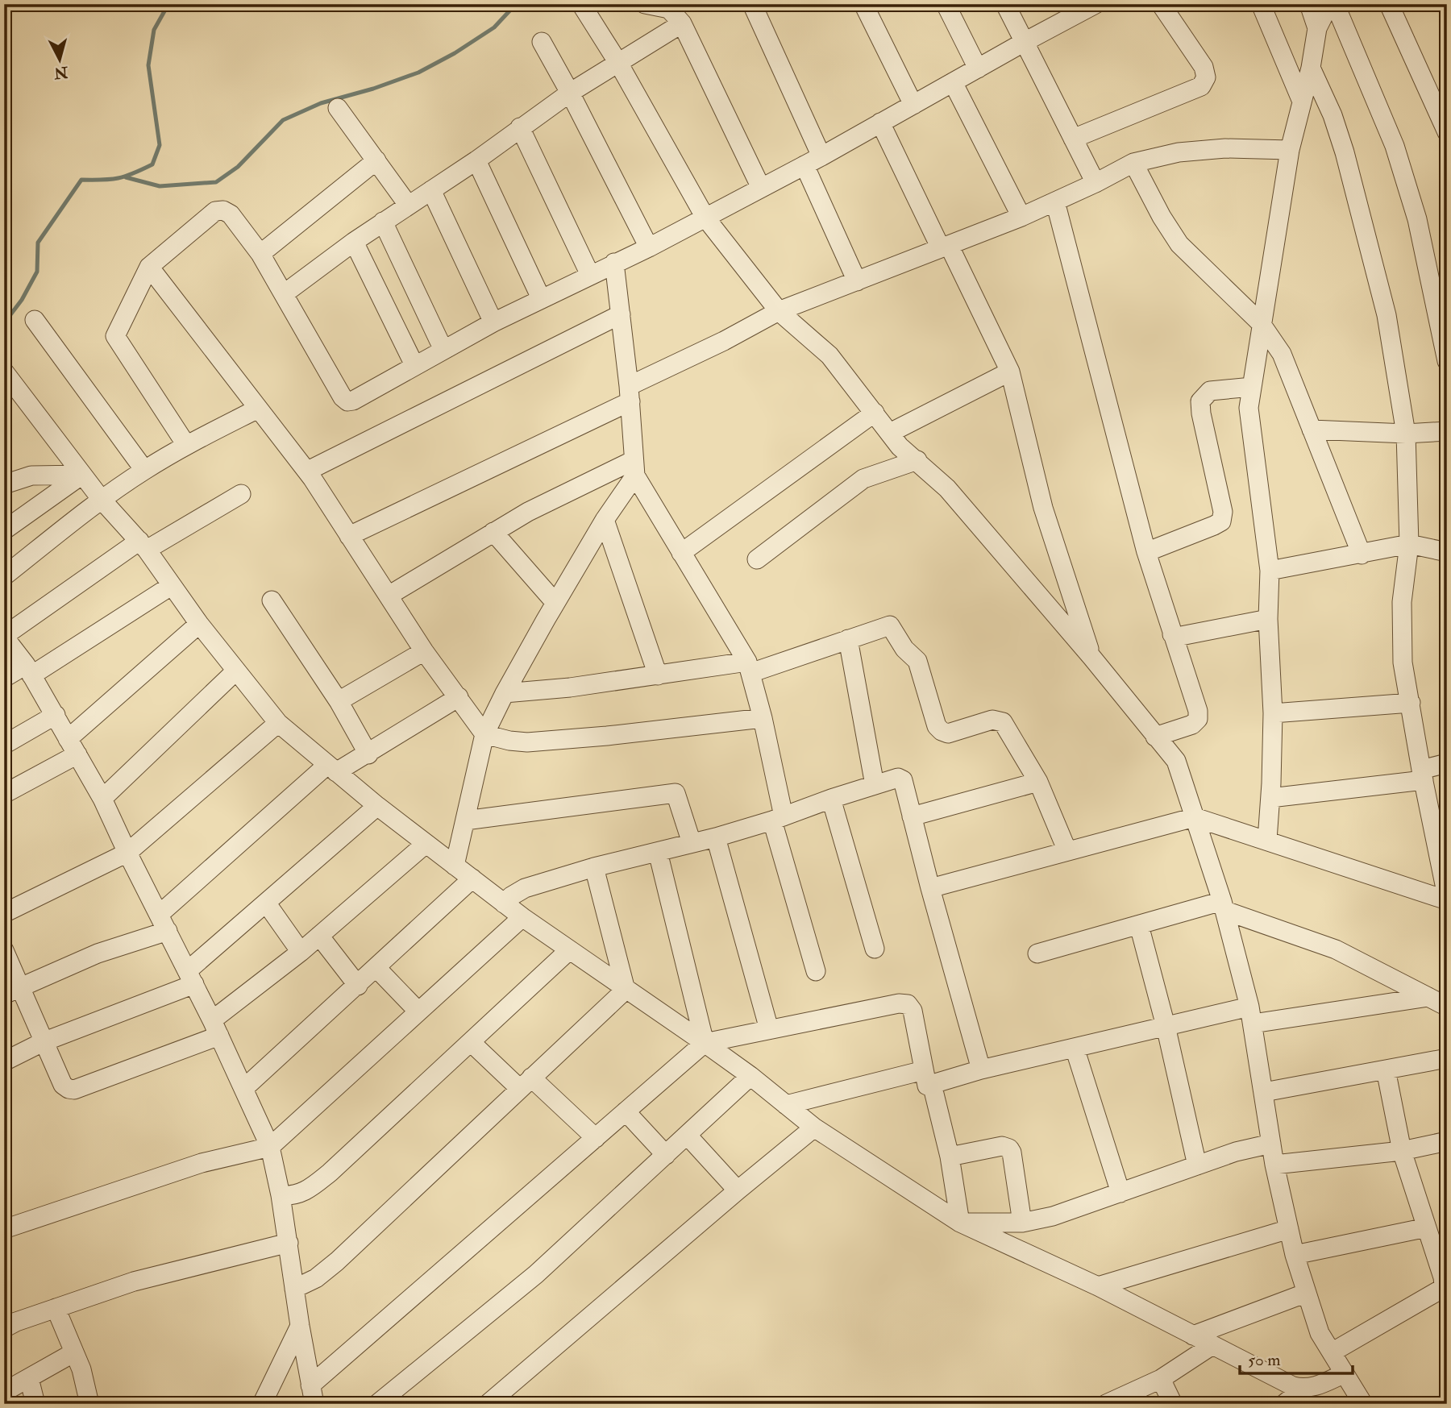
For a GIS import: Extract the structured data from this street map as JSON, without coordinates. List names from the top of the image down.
{
  "scale_bar": "50 m",
  "north": "bottom"
}
